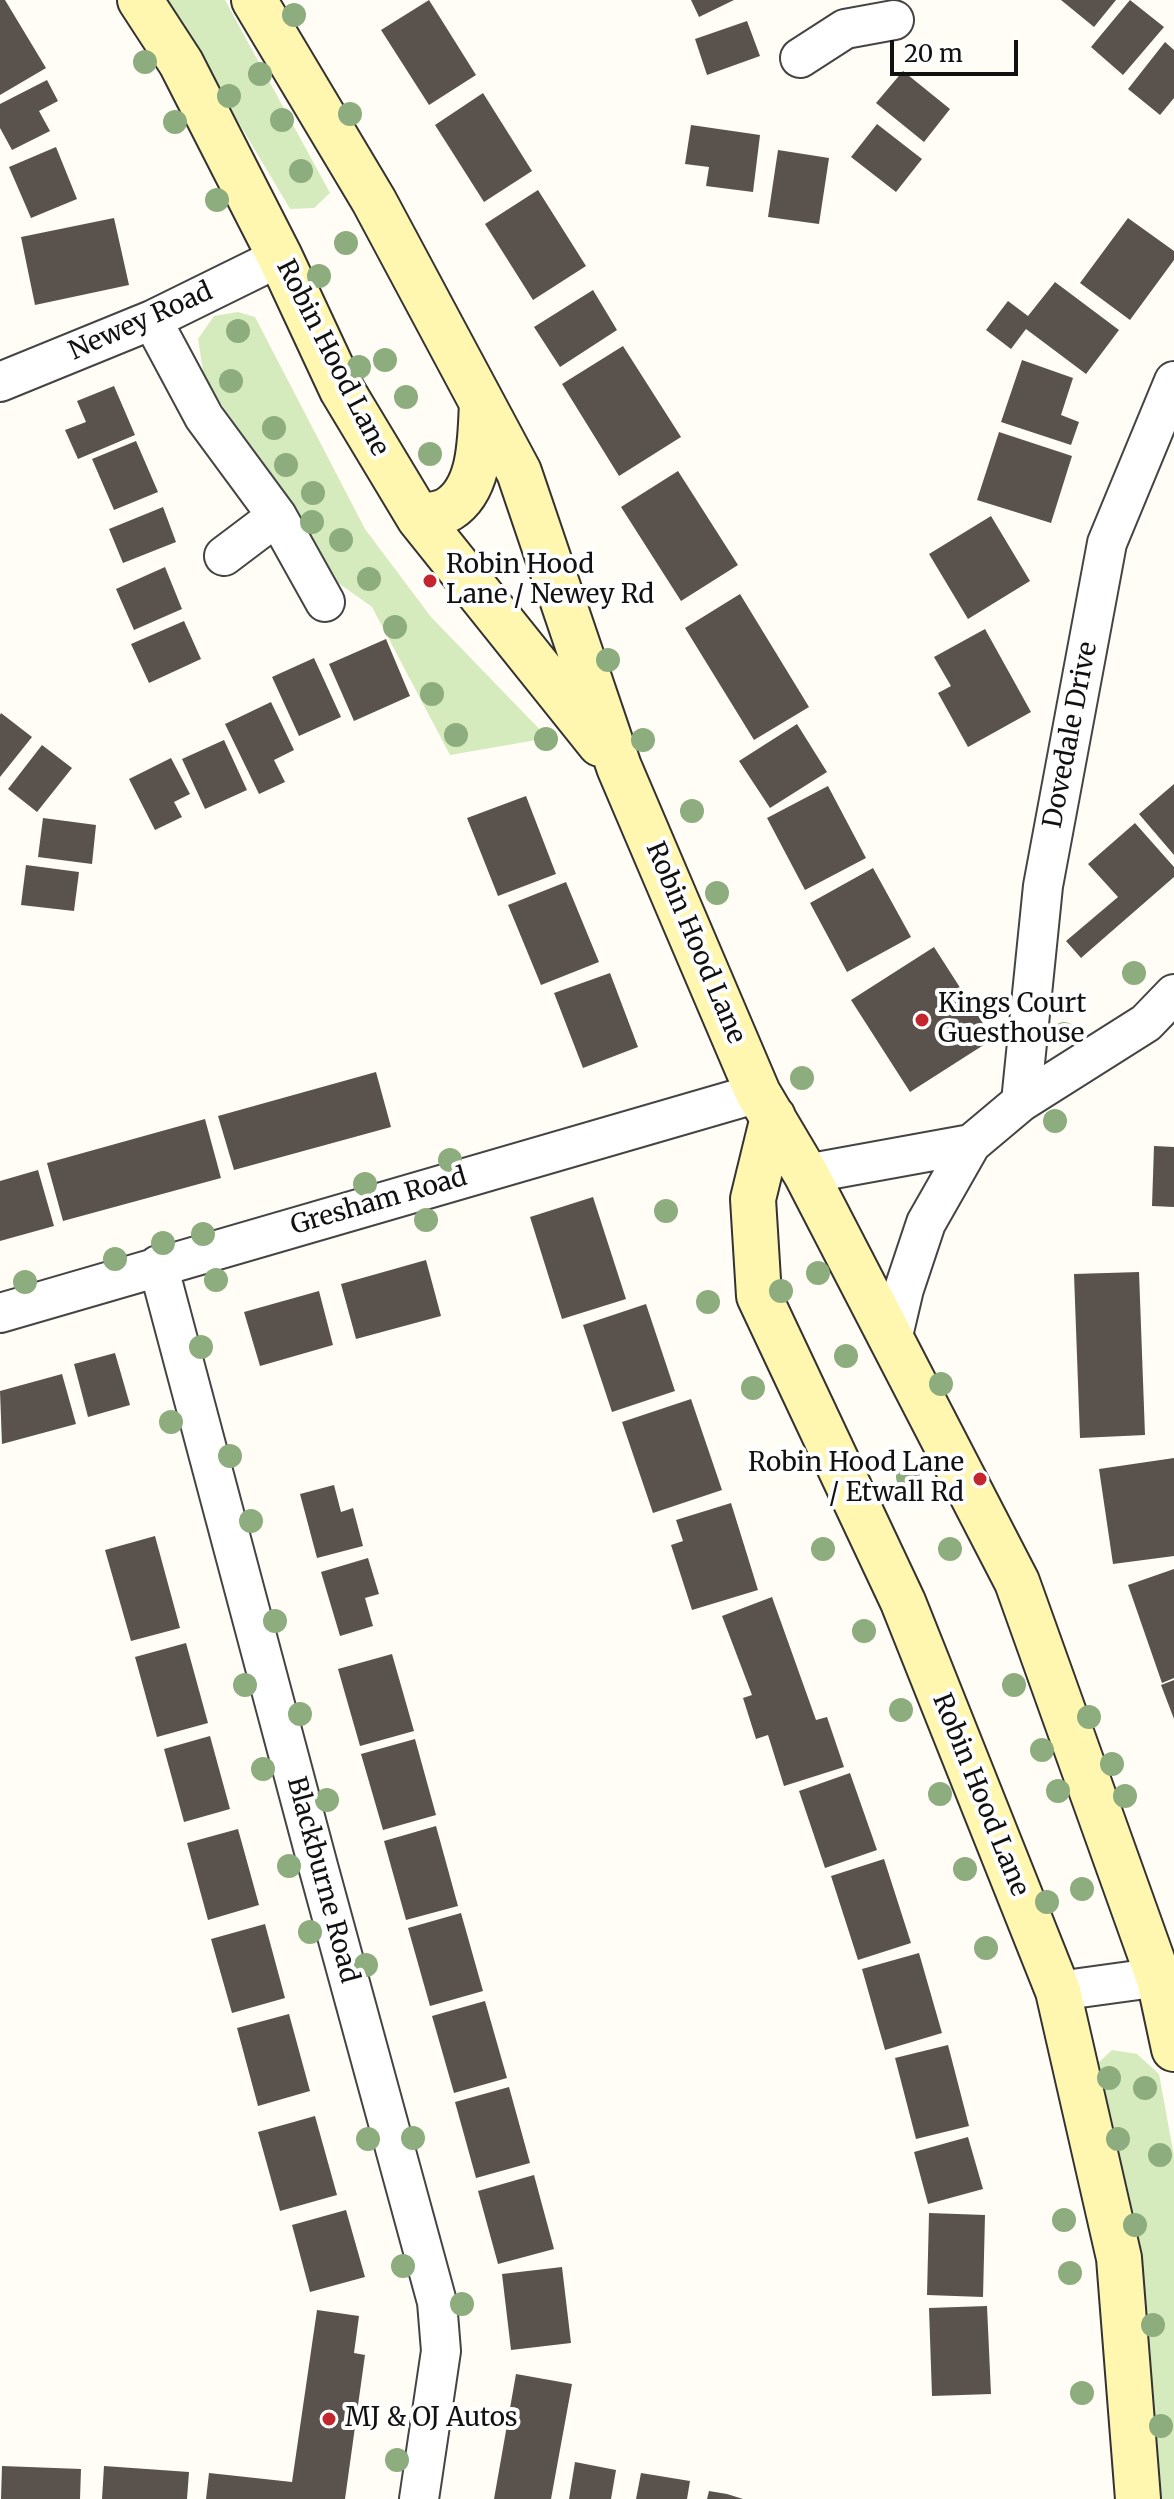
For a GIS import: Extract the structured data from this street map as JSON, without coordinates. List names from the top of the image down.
{
  "streets": {
    "street": [
      "Newey Road",
      "Robin Hood Lane",
      "Dovedale Drive",
      "Gresham Road",
      "Blackburne Road"
    ]
  },
  "crossings": [
    ["Newey Road", "Robin Hood Lane"],
    ["Robin Hood Lane", "Gresham Road"],
    ["Gresham Road", "Blackburne Road"]
  ],
  "places": [
    "Robin Hood Lane / Newey Rd",
    "Kings Court Guesthouse",
    "Robin Hood Lane / Etwall Rd",
    "MJ & OJ Autos"
  ],
  "scale_bar": "20 m"
}
